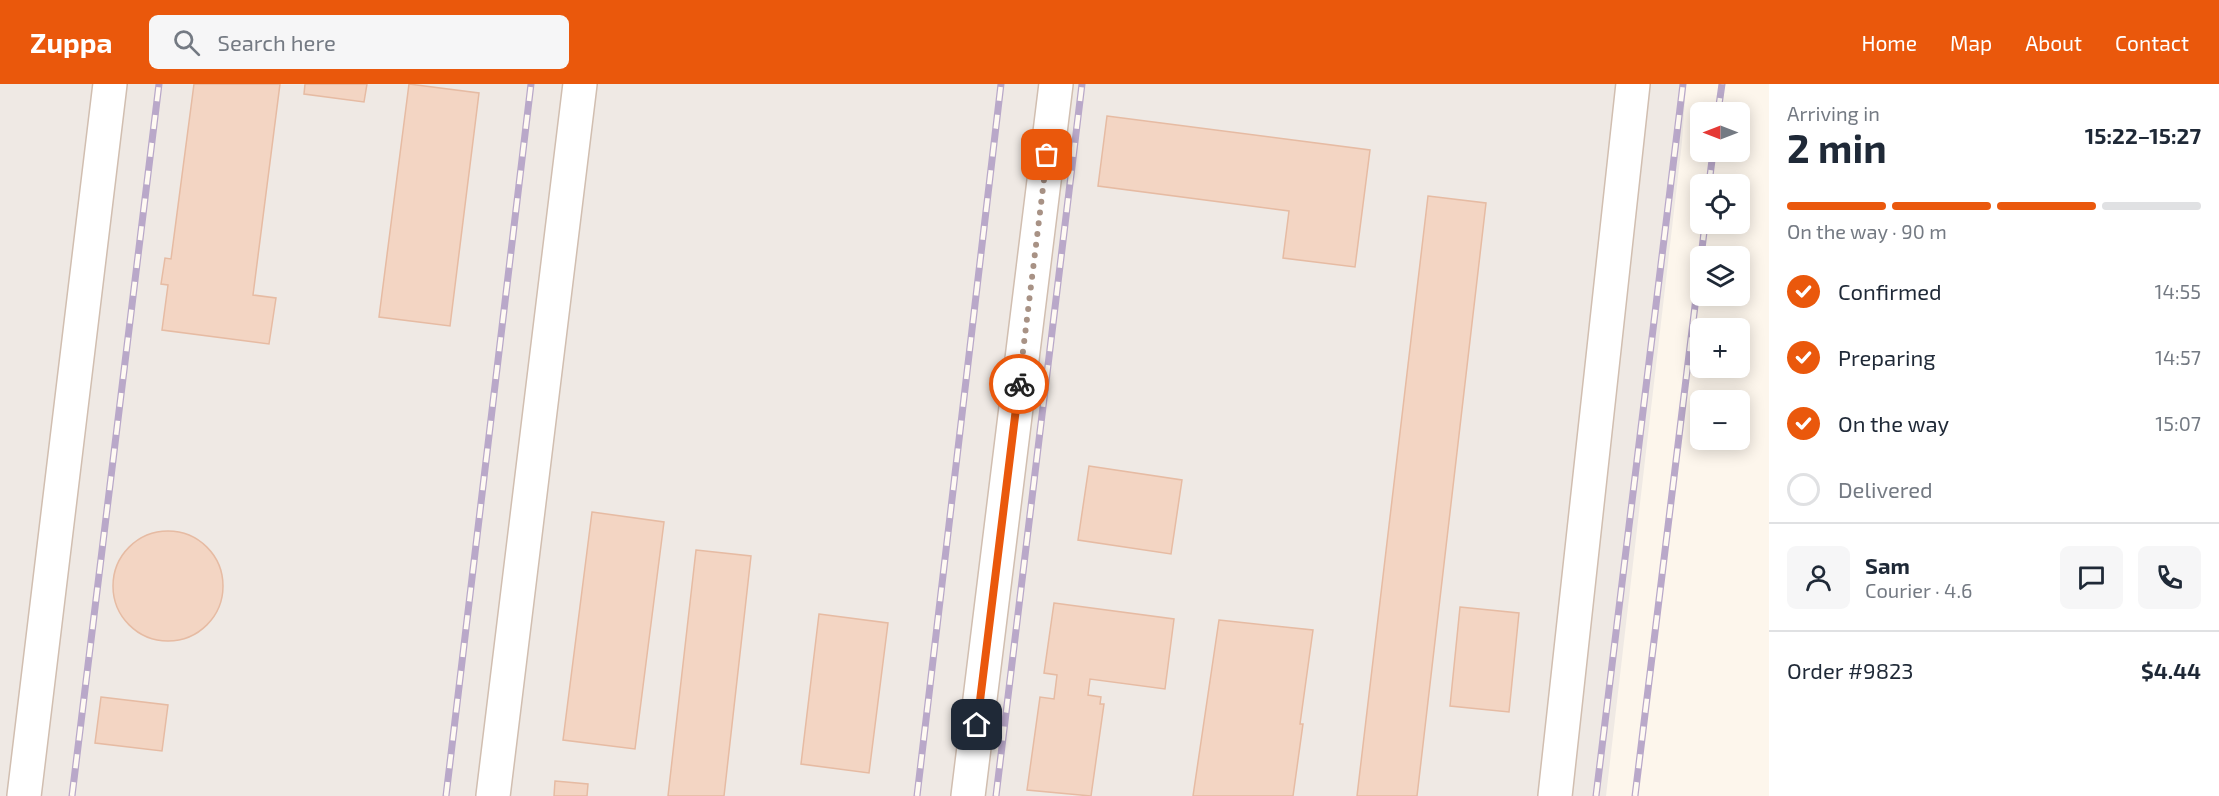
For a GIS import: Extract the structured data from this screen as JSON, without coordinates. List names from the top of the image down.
{
  "north": "left",
  "page": {
    "header": "Zuppa",
    "search": "Search here",
    "nav": [
      "Home",
      "Map",
      "About",
      "Contact"
    ],
    "heading": ["2 min", "Arriving in", "15:22–15:27"],
    "panel": [
      "Sam",
      "Courier · 4.6",
      "Order #9823",
      "$4.44"
    ],
    "map_buttons": ["+", "−"],
    "bar": "On the way · 90 m",
    "list": [
      ["Confirmed", "14:55"],
      ["Preparing", "14:57"],
      ["On the way", "15:07"],
      "Delivered"
    ]
  }
}
